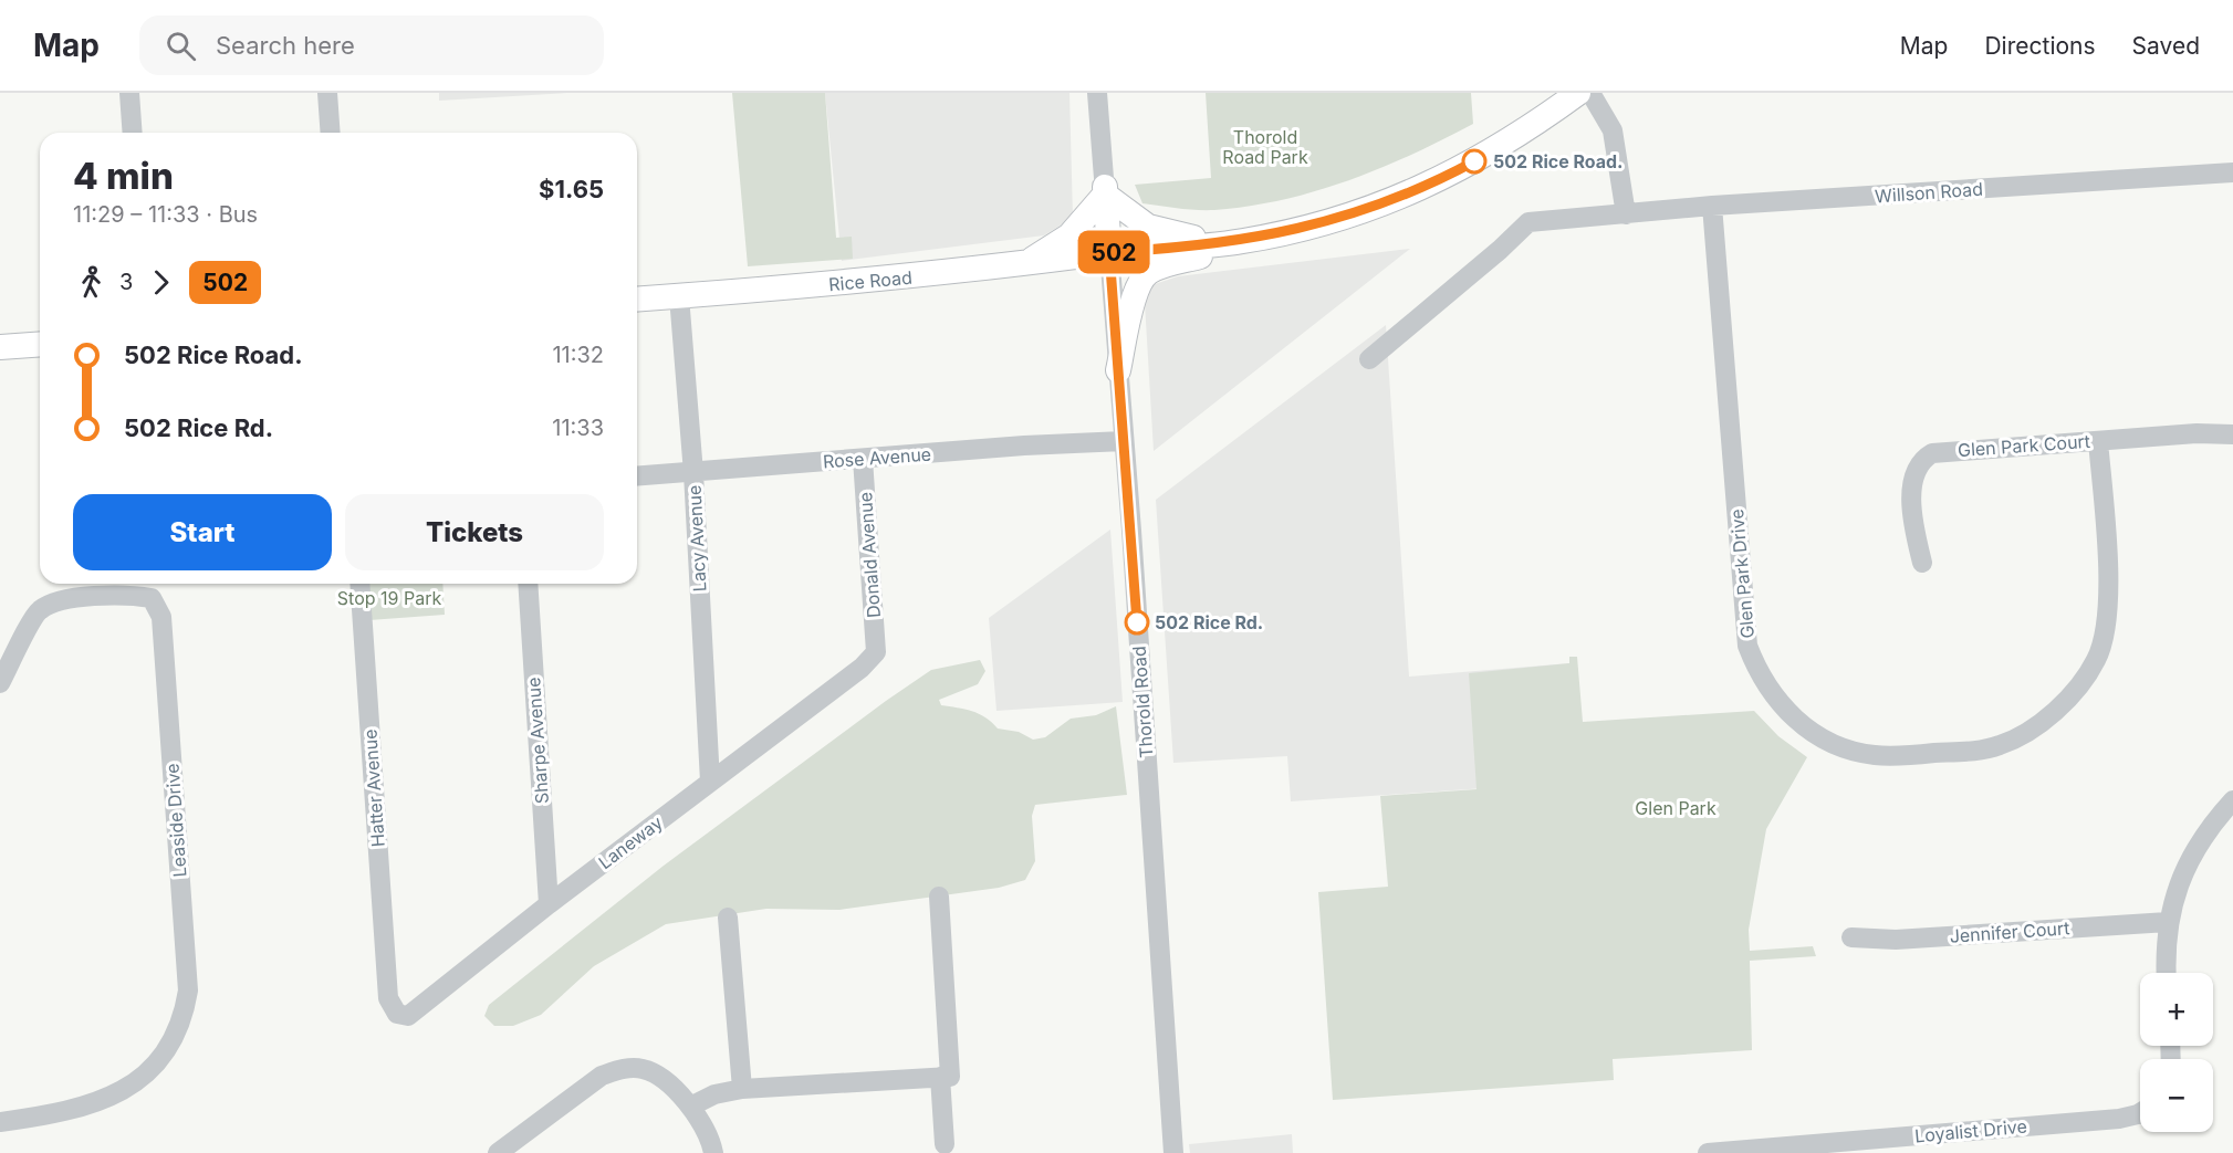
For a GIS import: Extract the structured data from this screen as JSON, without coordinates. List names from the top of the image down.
{
  "streets": {
    "main road": ["Rice Road", "Thorold Road"],
    "street": [
      "Willson Road",
      "Glen Park Court",
      "Rose Avenue",
      "Lacy Avenue",
      "Donald Avenue",
      "Glen Park Drive",
      "Sharpe Avenue",
      "Hatter Avenue",
      "Leaside Drive",
      "Laneway",
      "Jennifer Court",
      "Loyalist Drive"
    ]
  },
  "crossings": [
    ["Willson Road", "Glen Park Drive"],
    ["Rice Road", "Lacy Avenue"],
    ["Rice Road", "Thorold Road"],
    ["Glen Park Court", "Glen Park Drive"],
    ["Rose Avenue", "Lacy Avenue"],
    ["Rose Avenue", "Donald Avenue"],
    ["Rose Avenue", "Thorold Road"],
    ["Lacy Avenue", "Laneway"],
    ["Donald Avenue", "Laneway"],
    ["Sharpe Avenue", "Laneway"],
    ["Hatter Avenue", "Laneway"]
  ],
  "parks": ["Thorold Road Park", "Stop 19 Park", "Glen Park"],
  "places": ["502 Rice Road.", "502 Rice Rd."],
  "lines": ["bus line 502"],
  "page": {
    "header": "Map",
    "search": "Search here",
    "nav": ["Map", "Directions", "Saved"],
    "on_map": "502",
    "heading": ["4 min", "11:29 – 11:33 · Bus", "$1.65"],
    "legs": ["3", "502"],
    "list": [
      {
        "name": "502 Rice Road.",
        "value": "11:32"
      },
      {
        "name": "502 Rice Rd.",
        "value": "11:33"
      }
    ],
    "buttons": ["Start", "Tickets"],
    "map_buttons": ["+", "−"]
  }
}
